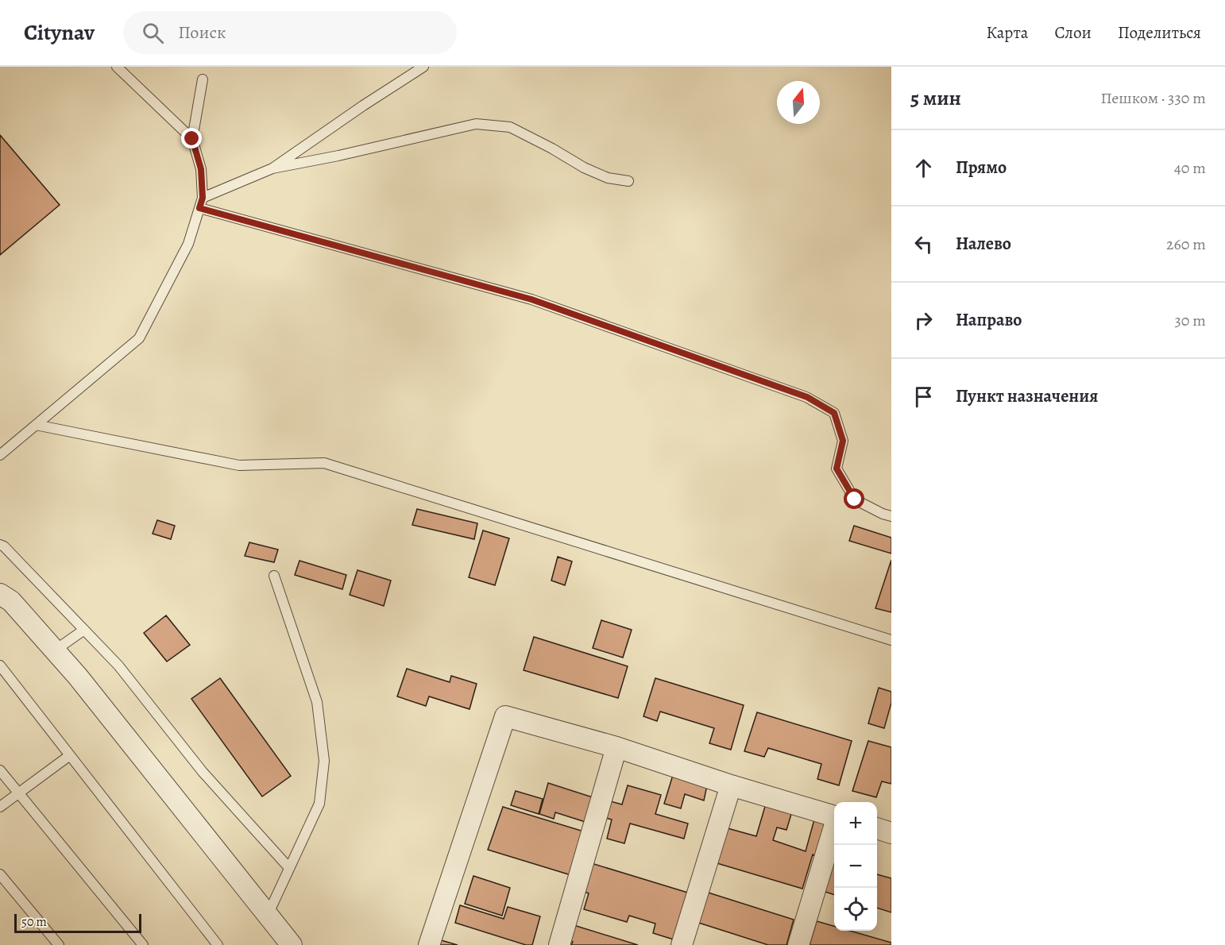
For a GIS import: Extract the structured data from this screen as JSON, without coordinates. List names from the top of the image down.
{
  "scale_bar": "50 m",
  "north": "top",
  "page": {
    "header": "Citynav",
    "search": "Поиск",
    "nav": ["Карта", "Слои", "Поделиться"],
    "heading": ["5 мин", "Пешком · 330 m"],
    "list": [
      ["Прямо", "40 m"],
      ["Налево", "260 m"],
      ["Направо", "30 m"],
      "Пункт назначения"
    ],
    "map_buttons": ["+", "−"],
    "scale": "50 m"
  }
}
